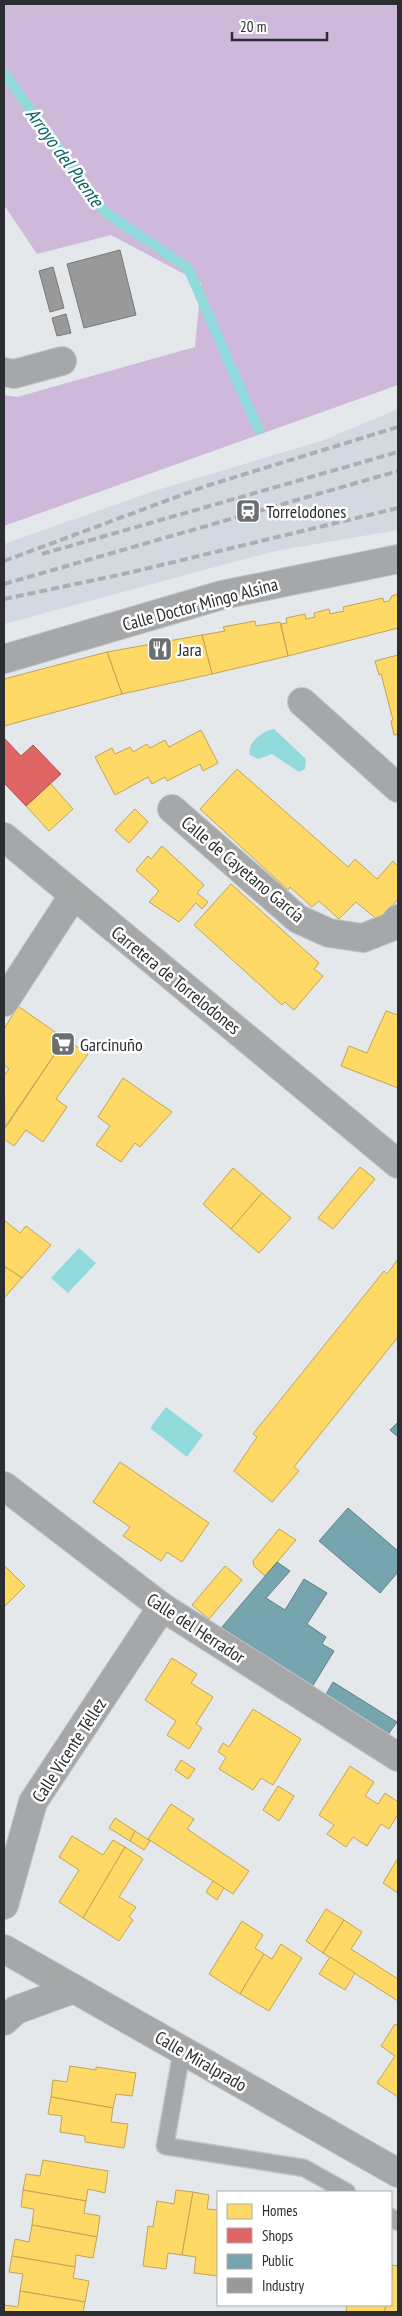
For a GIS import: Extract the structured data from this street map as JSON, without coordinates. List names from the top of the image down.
{
  "streets": {
    "street": [
      "Calle Doctor Mingo Alsina",
      "Calle de Cayetano García",
      "Carretera de Torrelodones",
      "Calle del Herrador",
      "Calle Vicente Téllez",
      "Calle Miralprado"
    ]
  },
  "crossings": [
    ["Calle del Herrador", "Calle Vicente Téllez"]
  ],
  "water": ["Arroyo del Puente"],
  "places": {
    "station": ["Torrelodones"],
    "restaurant": ["Jara"],
    "supermarket": ["Garcinuño"]
  },
  "legend": [
    "Homes",
    "Shops",
    "Public",
    "Industry"
  ],
  "scale_bar": "20 m"
}
